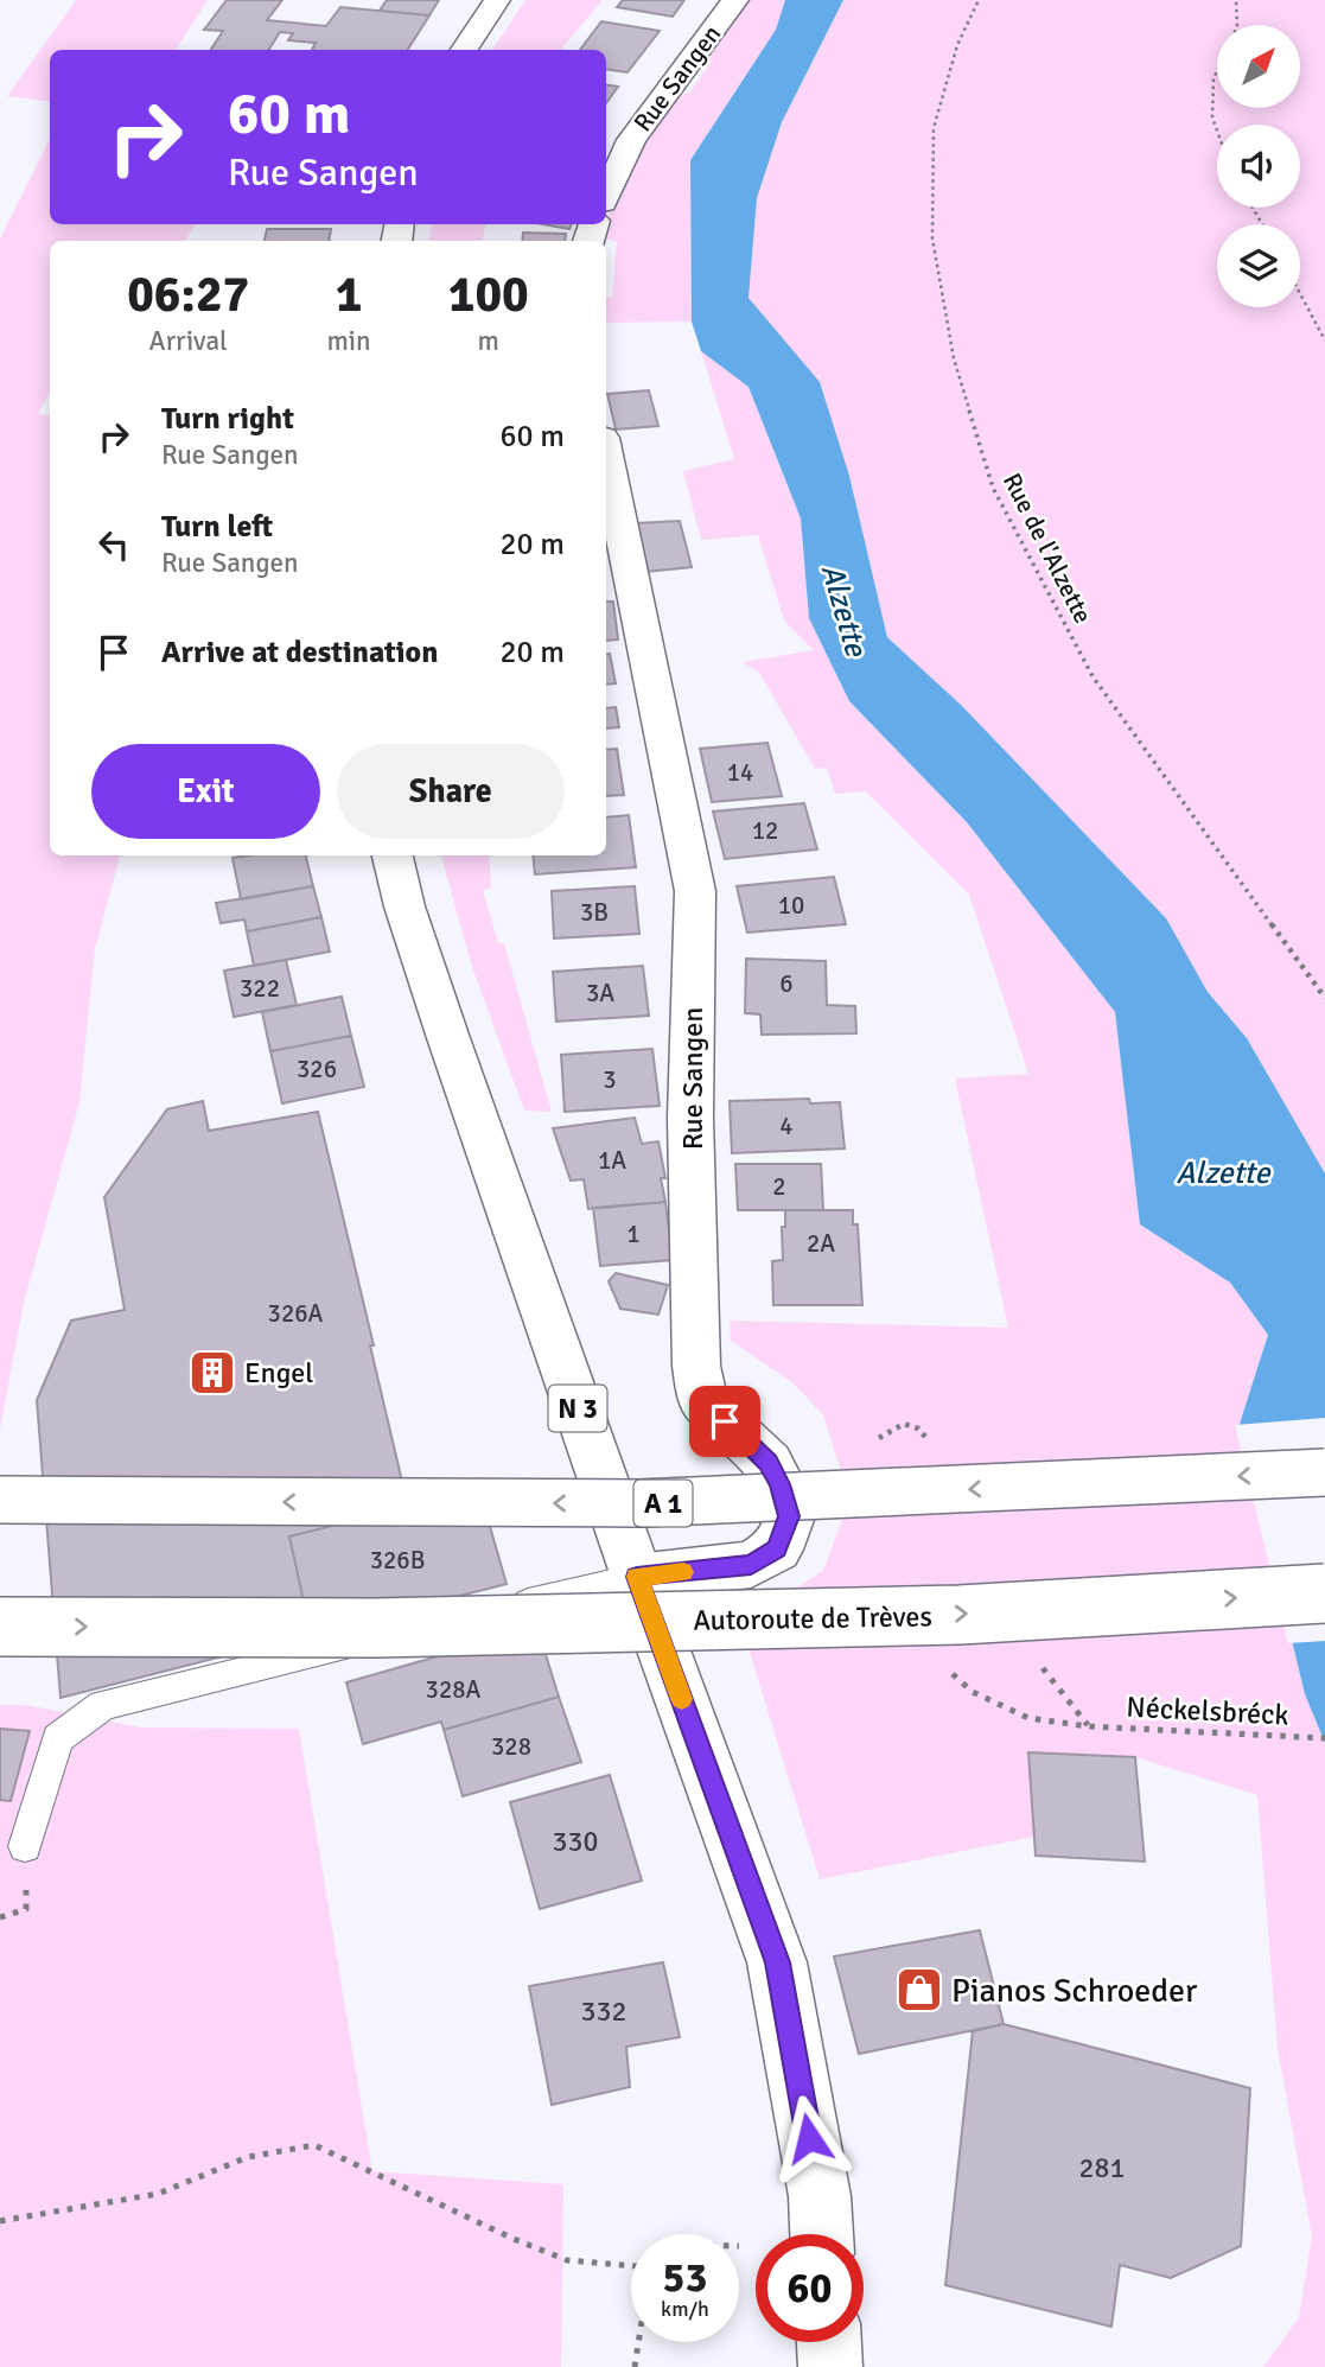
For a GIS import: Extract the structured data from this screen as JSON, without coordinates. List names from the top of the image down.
{
  "streets": {
    "main road": [
      "Rue Sangen",
      "N 3",
      "A 1",
      "Autoroute de Trèves"
    ],
    "path": ["Rue de l'Alzette", "Néckelsbréck"]
  },
  "crossings": [
    ["Rue Sangen", "N 3"]
  ],
  "water": ["Alzette"],
  "places": {
    "building": ["Engel"],
    "shop": ["Pianos Schroeder"]
  },
  "house_numbers": [
    "14",
    "12",
    "10",
    "3B",
    "6",
    "322",
    "3A",
    "326",
    "3",
    "4",
    "1A",
    "2",
    "1",
    "2A",
    "326A",
    "326B",
    "328A",
    "328",
    "330",
    "332",
    "281"
  ],
  "north": "top right",
  "page": {
    "turn": ["60 m", "Rue Sangen"],
    "eta": [
      "06:27",
      "Arrival",
      "1",
      "min",
      "100",
      "m"
    ],
    "list": [
      {
        "name": "Turn right",
        "note": "Rue Sangen",
        "value": "60 m"
      },
      {
        "name": "Turn left",
        "note": "Rue Sangen",
        "value": "20 m"
      },
      {
        "name": "Arrive at destination",
        "value": "20 m"
      }
    ],
    "buttons": ["Exit", "Share"],
    "speed": "53 km/h",
    "limit": "60"
  }
}
